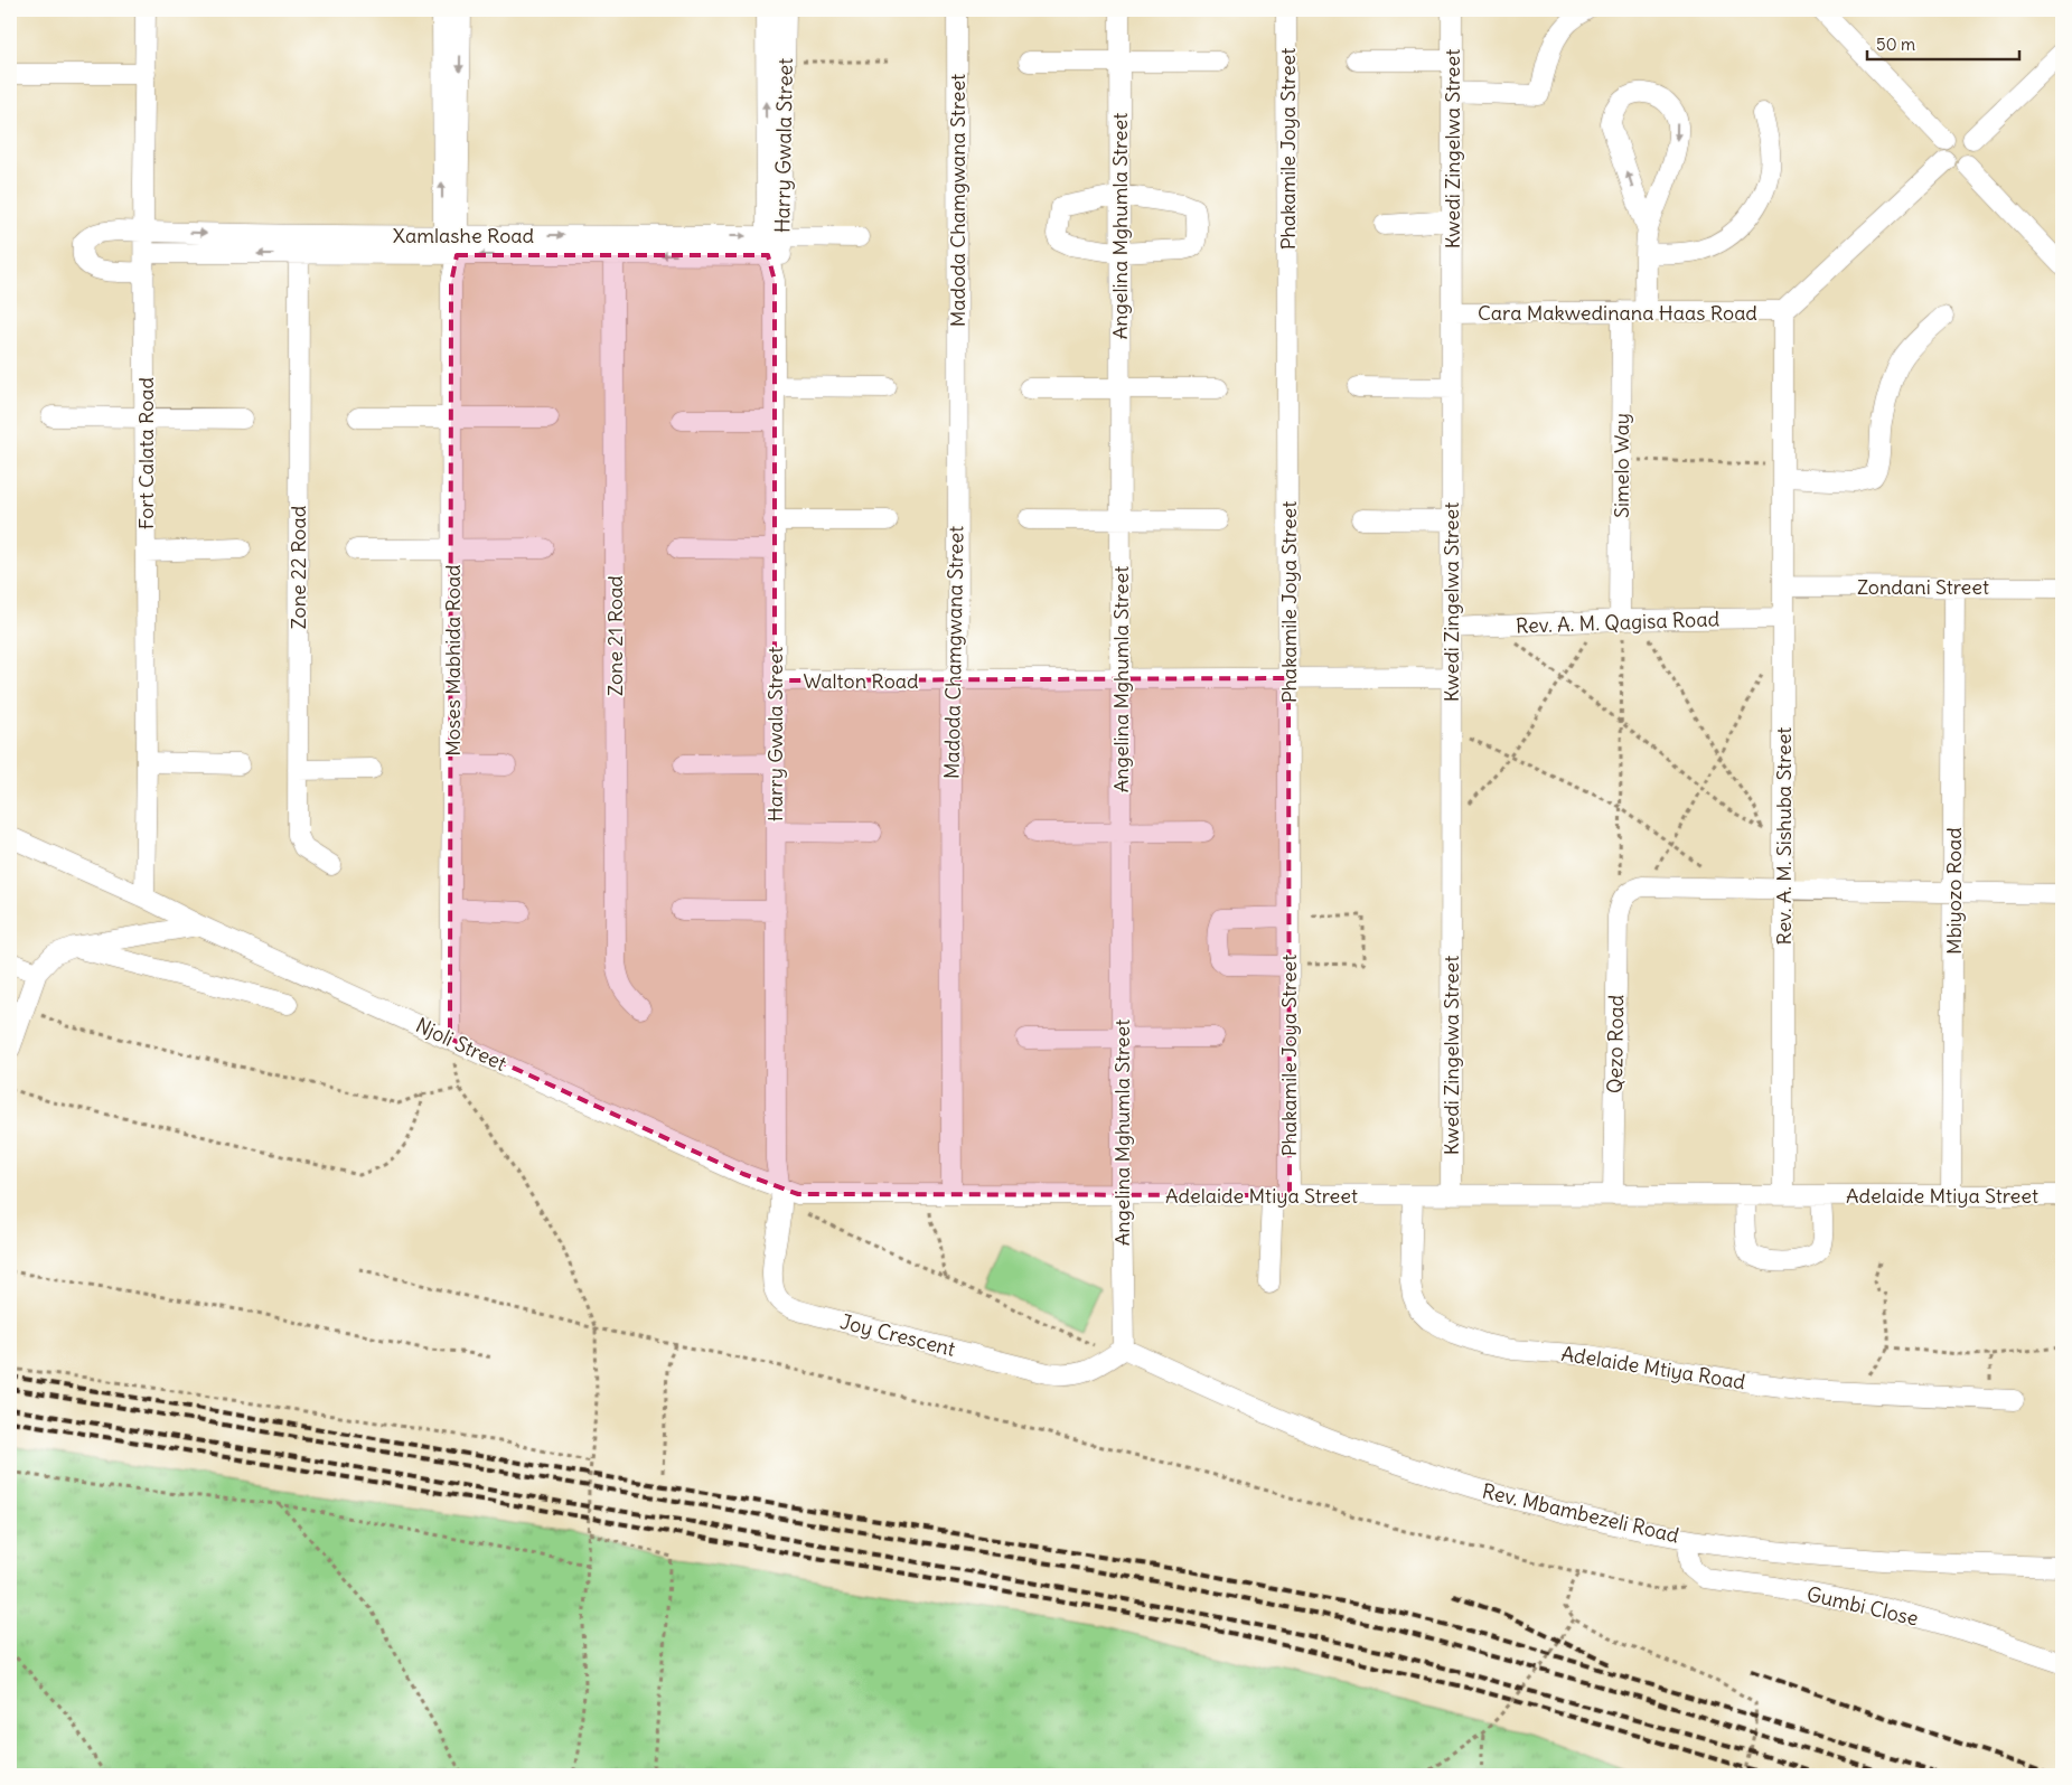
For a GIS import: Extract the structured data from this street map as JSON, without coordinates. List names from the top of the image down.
{
  "streets": {
    "street": [
      "Harry Gwala Street",
      "Phakamile Joya Street",
      "Kwedi Zingelwa Street",
      "Madoda Chamgwana Street",
      "Angelina Mghumla Street",
      "Xamlashe Road",
      "Cara Makwedinana Haas Road",
      "Fort Calata Road",
      "Simelo Way",
      "Zone 22 Road",
      "Zondani Street",
      "Rev. A. M. Qagisa Road",
      "Zone 21 Road",
      "Moses Mabhida Road",
      "Walton Road",
      "Rev. A. M. Sishuba Street",
      "Mbiyozo Road",
      "Njoli Street",
      "Qezo Road",
      "Adelaide Mtiya Street",
      "Joy Crescent",
      "Adelaide Mtiya Road",
      "Rev. Mbambezeli Road",
      "Gumbi Close"
    ]
  },
  "crossings": [
    ["Harry Gwala Street", "Xamlashe Road"],
    ["Harry Gwala Street", "Walton Road"],
    ["Harry Gwala Street", "Njoli Street"],
    ["Harry Gwala Street", "Adelaide Mtiya Street"],
    ["Harry Gwala Street", "Joy Crescent"],
    ["Phakamile Joya Street", "Walton Road"],
    ["Phakamile Joya Street", "Adelaide Mtiya Street"],
    ["Kwedi Zingelwa Street", "Cara Makwedinana Haas Road"],
    ["Kwedi Zingelwa Street", "Rev. A. M. Qagisa Road"],
    ["Kwedi Zingelwa Street", "Walton Road"],
    ["Kwedi Zingelwa Street", "Adelaide Mtiya Street"],
    ["Madoda Chamgwana Street", "Walton Road"],
    ["Madoda Chamgwana Street", "Adelaide Mtiya Street"],
    ["Angelina Mghumla Street", "Walton Road"],
    ["Angelina Mghumla Street", "Adelaide Mtiya Street"],
    ["Angelina Mghumla Street", "Joy Crescent"],
    ["Angelina Mghumla Street", "Rev. Mbambezeli Road"],
    ["Xamlashe Road", "Fort Calata Road"],
    ["Xamlashe Road", "Zone 22 Road"],
    ["Xamlashe Road", "Zone 21 Road"],
    ["Xamlashe Road", "Moses Mabhida Road"],
    ["Cara Makwedinana Haas Road", "Simelo Way"],
    ["Cara Makwedinana Haas Road", "Rev. A. M. Sishuba Street"],
    ["Fort Calata Road", "Njoli Street"],
    ["Simelo Way", "Rev. A. M. Qagisa Road"],
    ["Zondani Street", "Rev. A. M. Sishuba Street"],
    ["Zondani Street", "Mbiyozo Road"],
    ["Rev. A. M. Qagisa Road", "Rev. A. M. Sishuba Street"],
    ["Moses Mabhida Road", "Njoli Street"],
    ["Rev. A. M. Sishuba Street", "Adelaide Mtiya Street"],
    ["Mbiyozo Road", "Adelaide Mtiya Street"],
    ["Njoli Street", "Adelaide Mtiya Street"],
    ["Njoli Street", "Joy Crescent"],
    ["Qezo Road", "Adelaide Mtiya Street"],
    ["Adelaide Mtiya Street", "Joy Crescent"],
    ["Adelaide Mtiya Street", "Adelaide Mtiya Road"],
    ["Joy Crescent", "Rev. Mbambezeli Road"]
  ],
  "scale_bar": "50 m"
}
